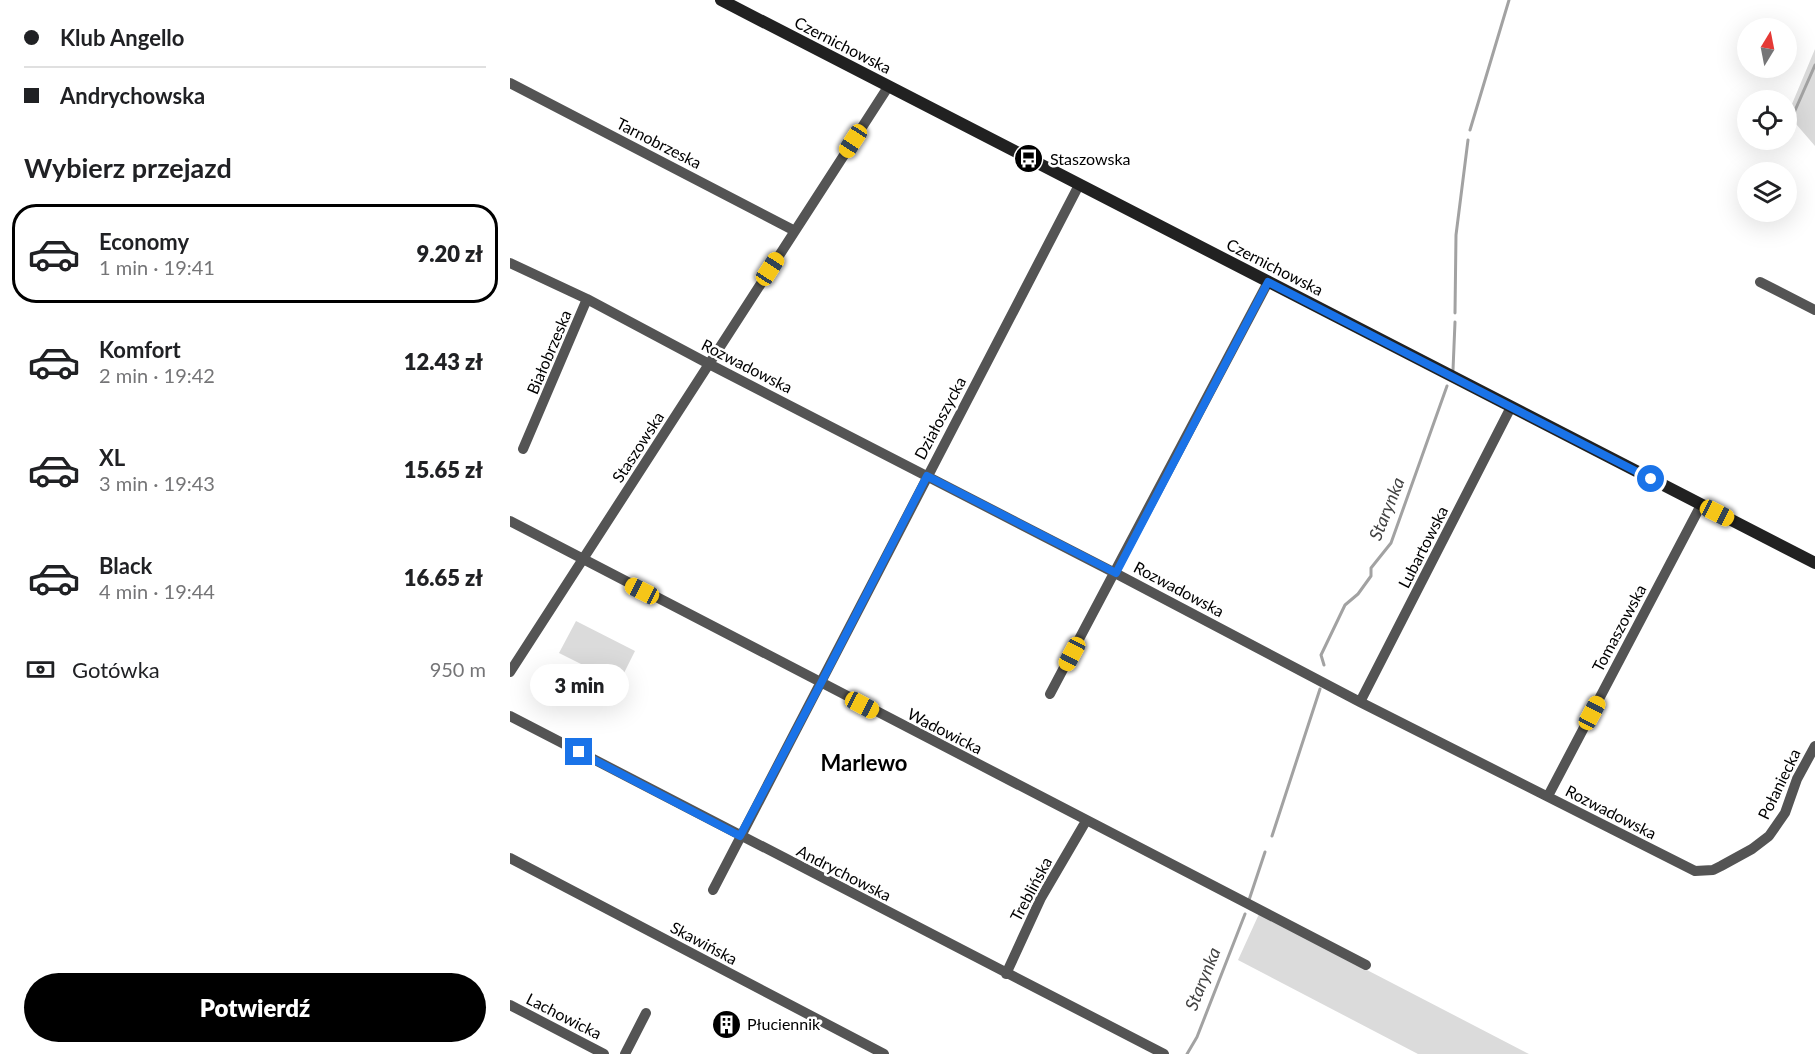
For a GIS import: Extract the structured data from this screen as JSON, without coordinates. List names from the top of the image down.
{
  "streets": {
    "street": [
      "Czernichowska",
      "Tarnobrzeska",
      "Białobrzeska",
      "Rozwadowska",
      "Działoszycka",
      "Staszowska",
      "Lubartowska",
      "Tomaszowska",
      "Wadowicka",
      "Połaniecka",
      "Andrychowska",
      "Treblińska",
      "Skawińska",
      "Lachowicka"
    ]
  },
  "crossings": [
    ["Czernichowska", "Działoszycka"],
    ["Czernichowska", "Staszowska"],
    ["Czernichowska", "Lubartowska"],
    ["Czernichowska", "Tomaszowska"],
    ["Tarnobrzeska", "Staszowska"],
    ["Białobrzeska", "Rozwadowska"],
    ["Rozwadowska", "Działoszycka"],
    ["Rozwadowska", "Staszowska"],
    ["Rozwadowska", "Lubartowska"],
    ["Rozwadowska", "Tomaszowska"],
    ["Rozwadowska", "Połaniecka"],
    ["Działoszycka", "Wadowicka"],
    ["Działoszycka", "Andrychowska"],
    ["Staszowska", "Wadowicka"],
    ["Wadowicka", "Treblińska"],
    ["Andrychowska", "Treblińska"]
  ],
  "districts": ["Marlewo"],
  "water": ["Starynka"],
  "places": {
    "bus stop": ["Staszowska"],
    "building": ["Płuciennik"]
  },
  "north": "top",
  "page": {
    "banner": ["Klub Angello", "Andrychowska"],
    "heading": "Wybierz przejazd",
    "list": [
      {
        "name": "Economy",
        "note": "1 min · 19:41",
        "value": "9.20 zł"
      },
      {
        "name": "Komfort",
        "note": "2 min · 19:42",
        "value": "12.43 zł"
      },
      {
        "name": "XL",
        "note": "3 min · 19:43",
        "value": "15.65 zł"
      },
      {
        "name": "Black",
        "note": "4 min · 19:44",
        "value": "16.65 zł"
      }
    ],
    "pay": ["Gotówka", "950 m"],
    "bubble": "3 min",
    "buttons": "Potwierdź"
  }
}
